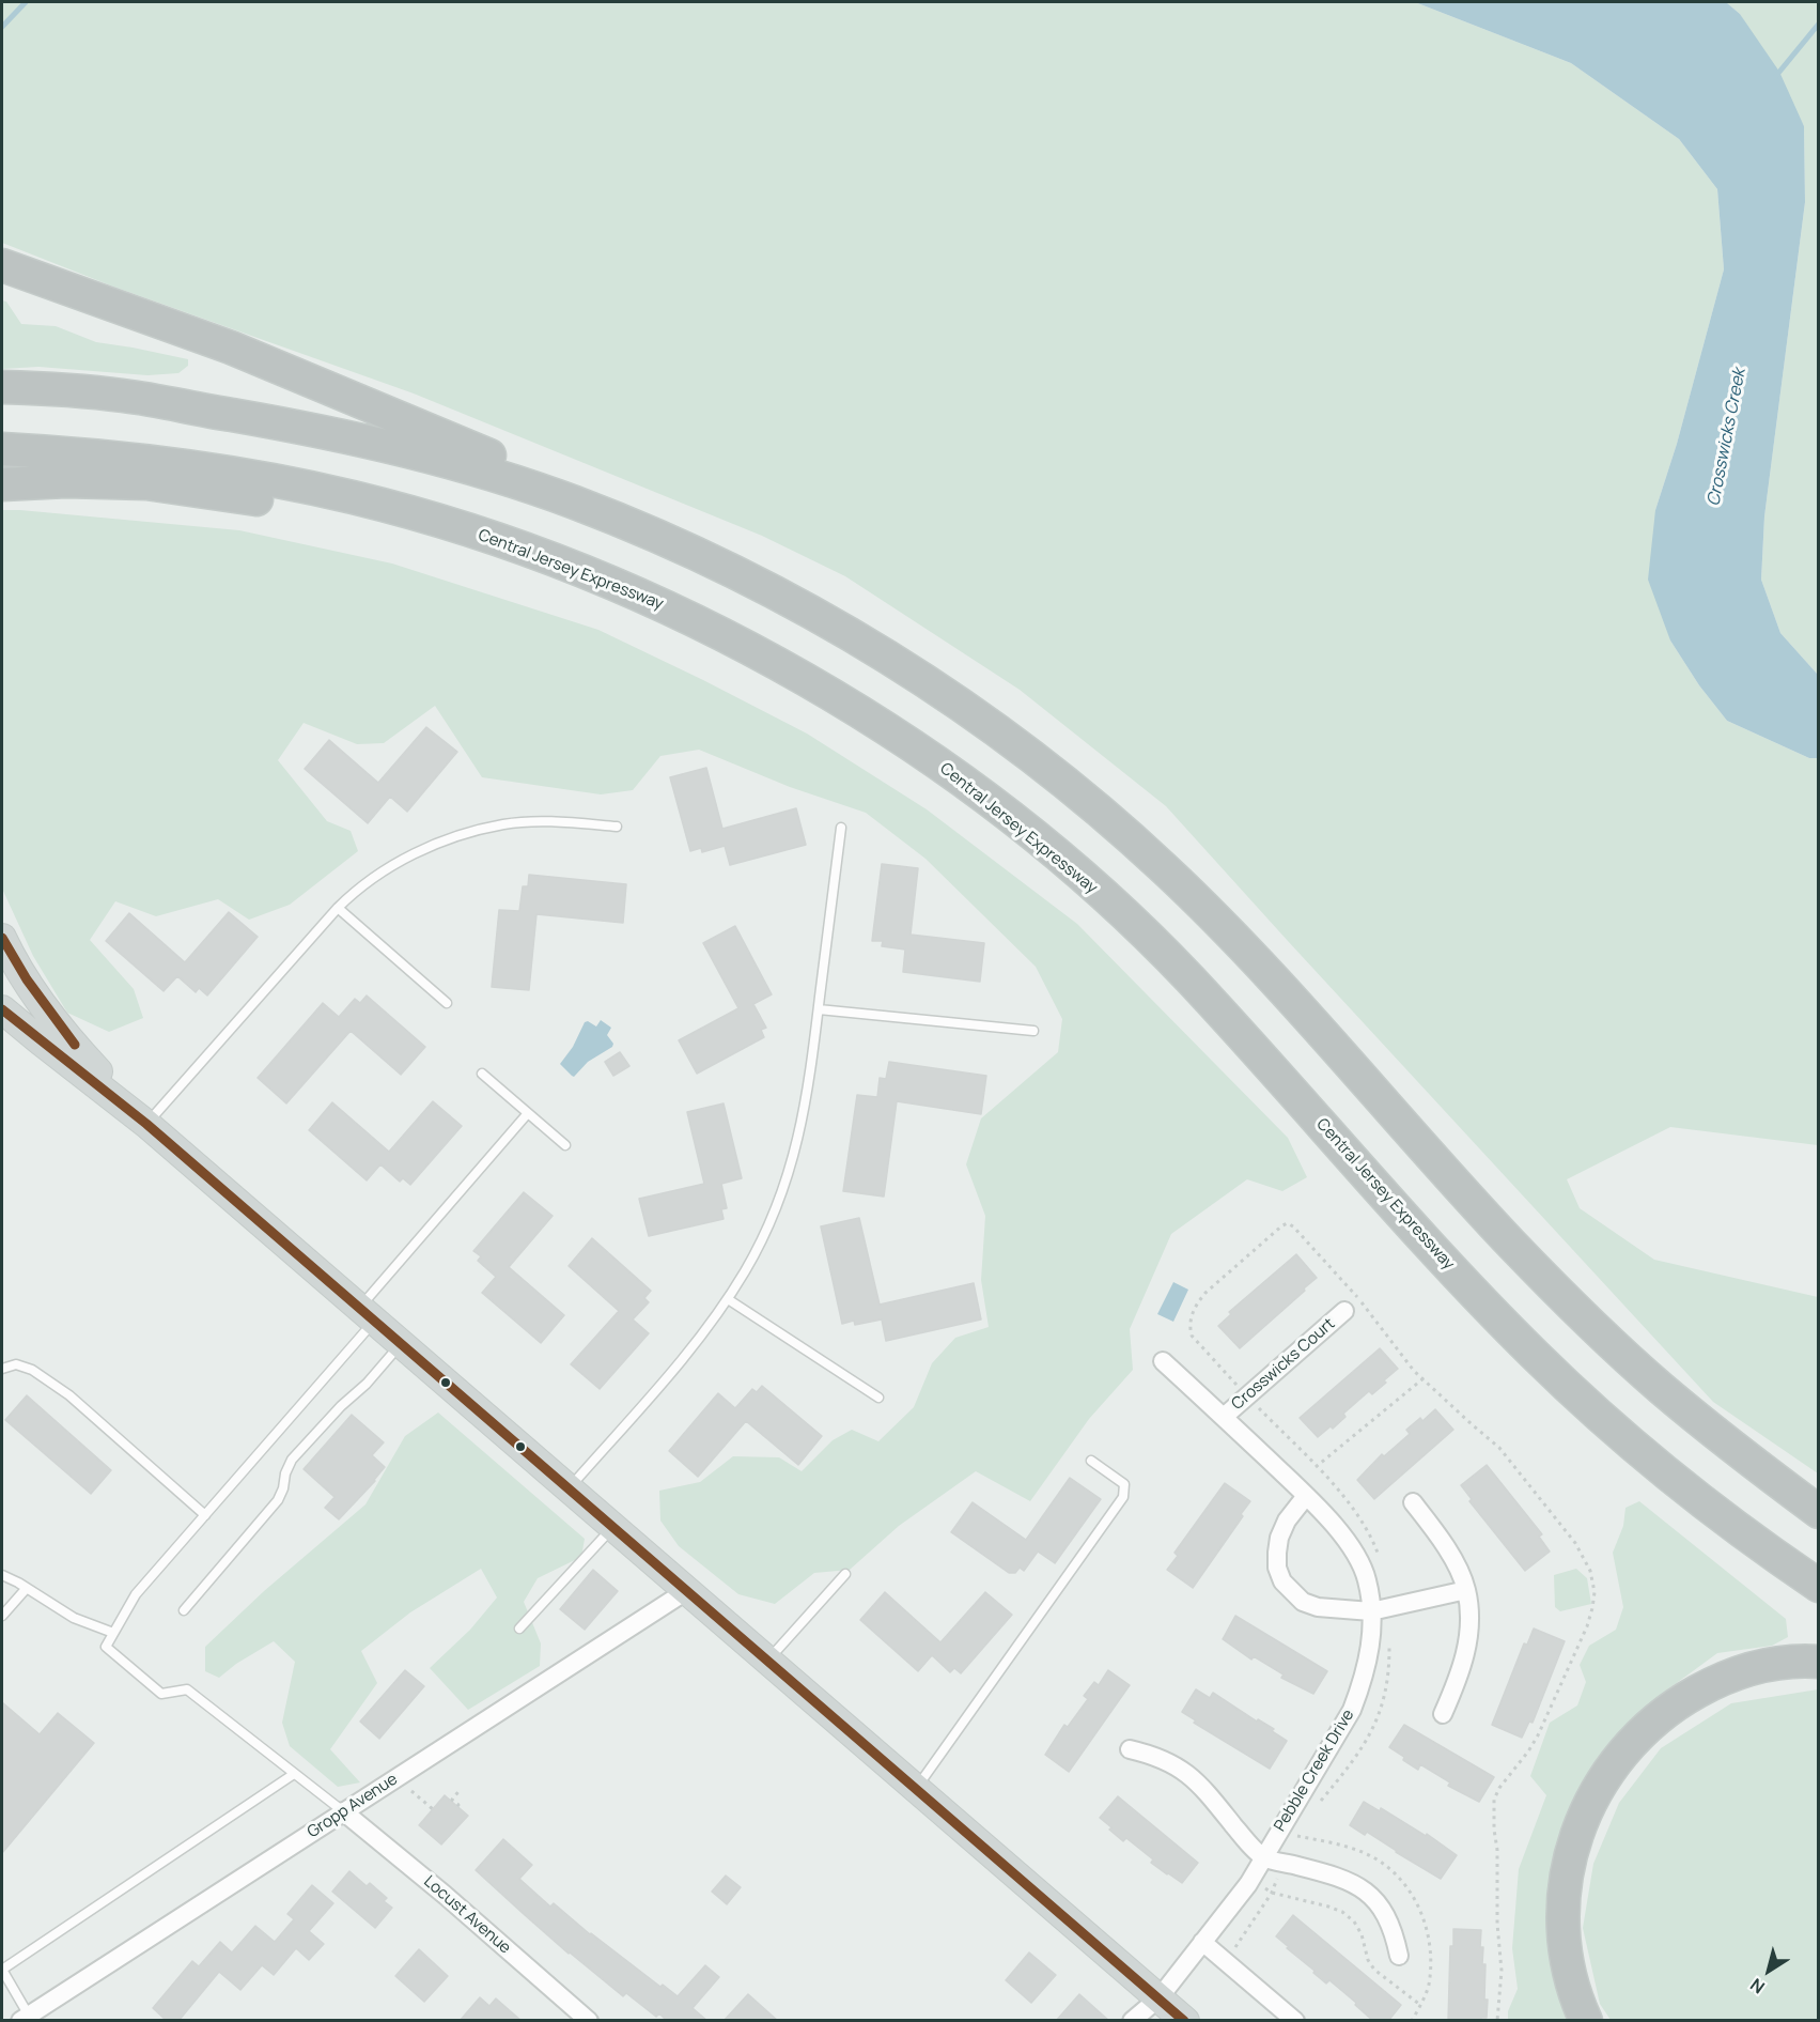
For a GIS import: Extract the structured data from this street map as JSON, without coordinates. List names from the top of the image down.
{
  "streets": {
    "highway": ["Central Jersey Expressway"],
    "street": [
      "Crosswicks Court",
      "Pebble Creek Drive",
      "Gropp Avenue",
      "Locust Avenue"
    ]
  },
  "crossings": [
    ["Crosswicks Court", "Pebble Creek Drive"],
    ["Gropp Avenue", "Locust Avenue"]
  ],
  "water": ["Crosswicks Creek"],
  "north": "bottom left"
}
